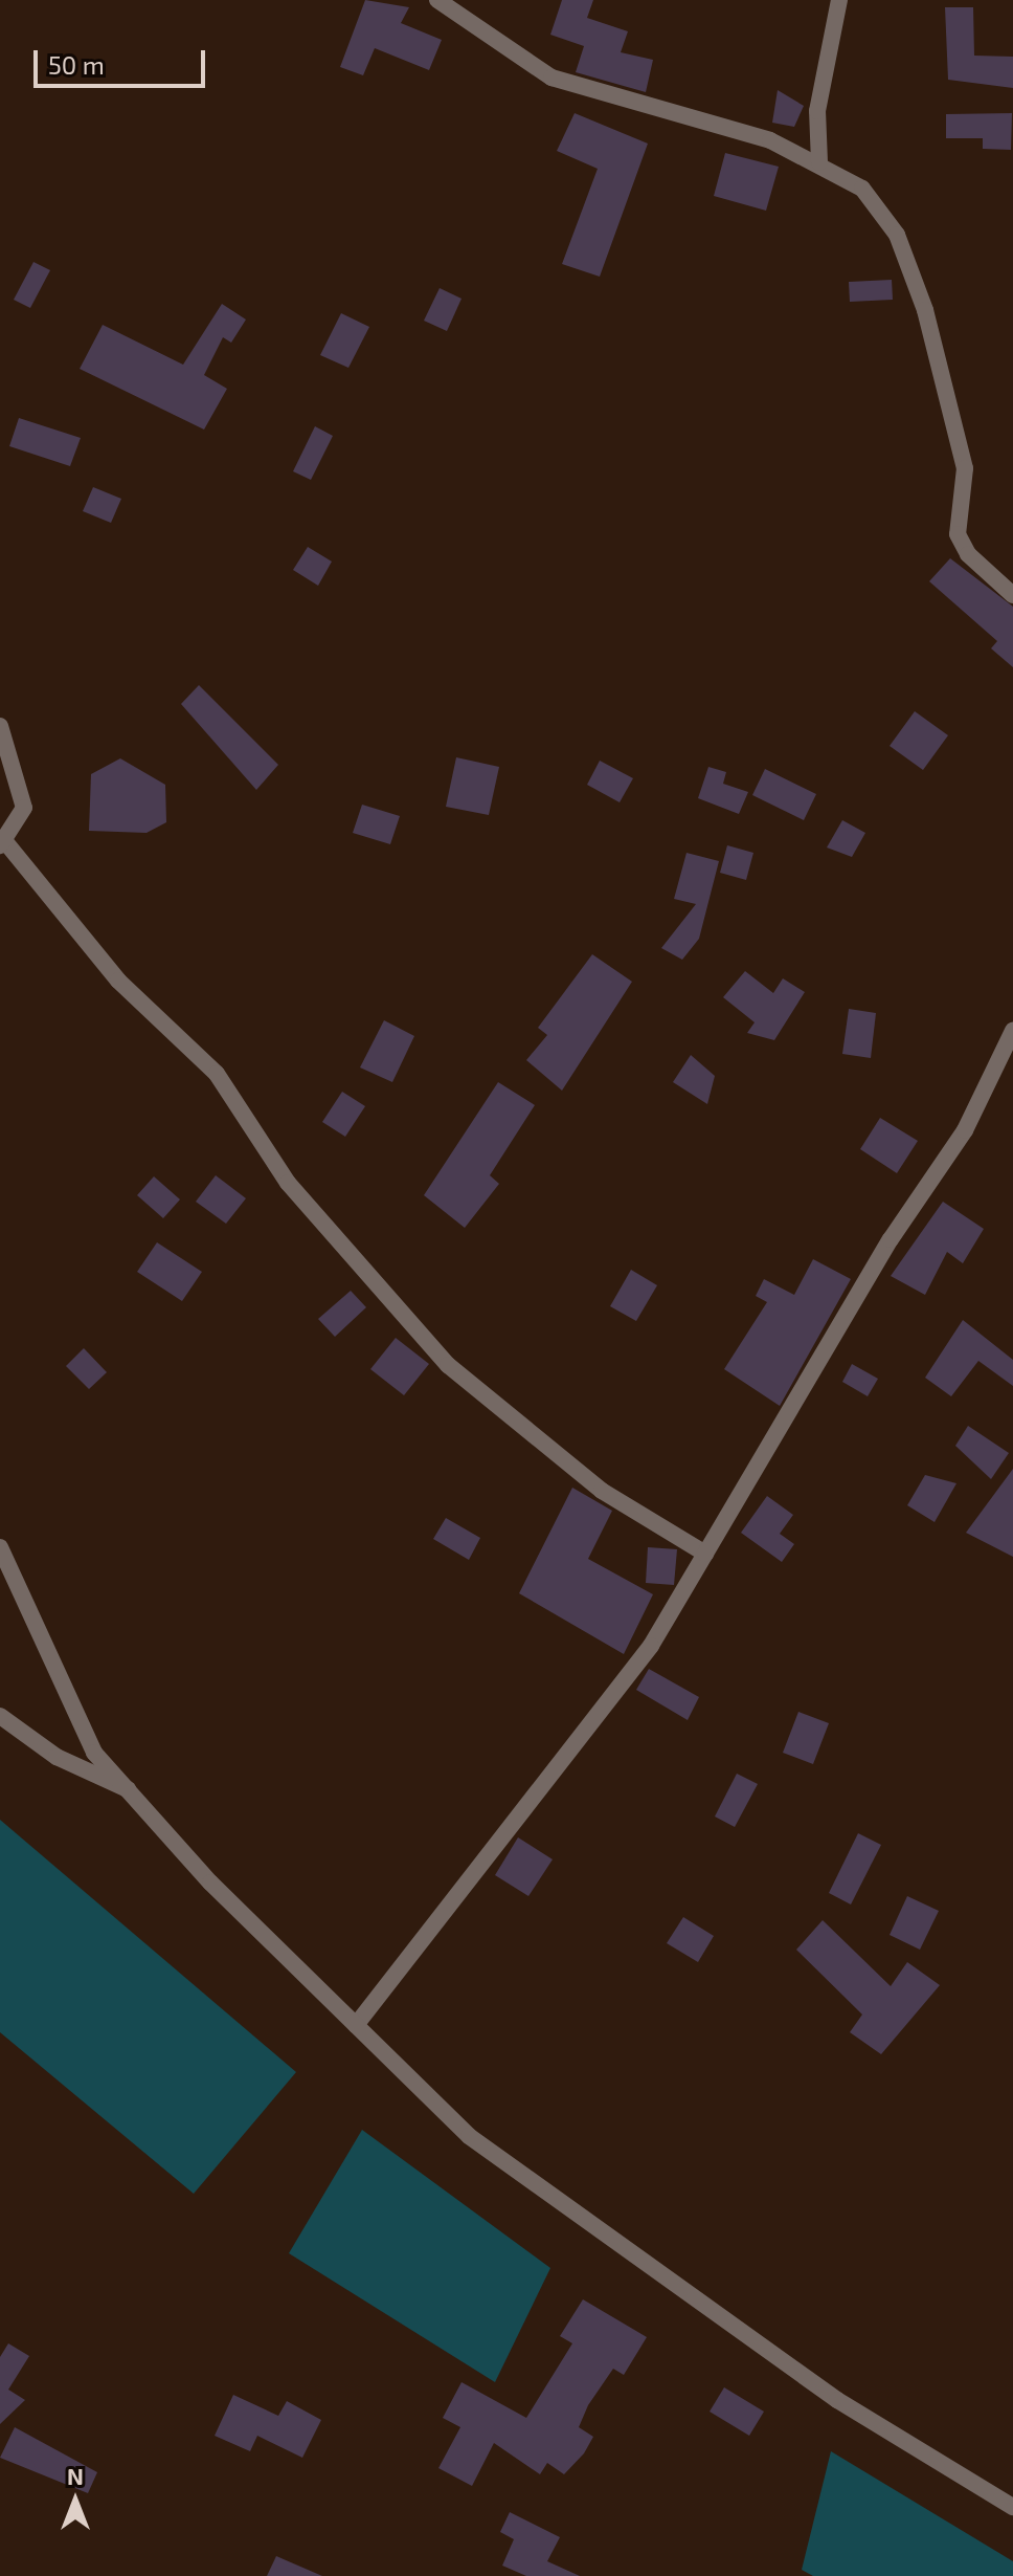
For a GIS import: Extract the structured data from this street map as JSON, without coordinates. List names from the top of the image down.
{
  "scale_bar": "50 m",
  "north": "top"
}
